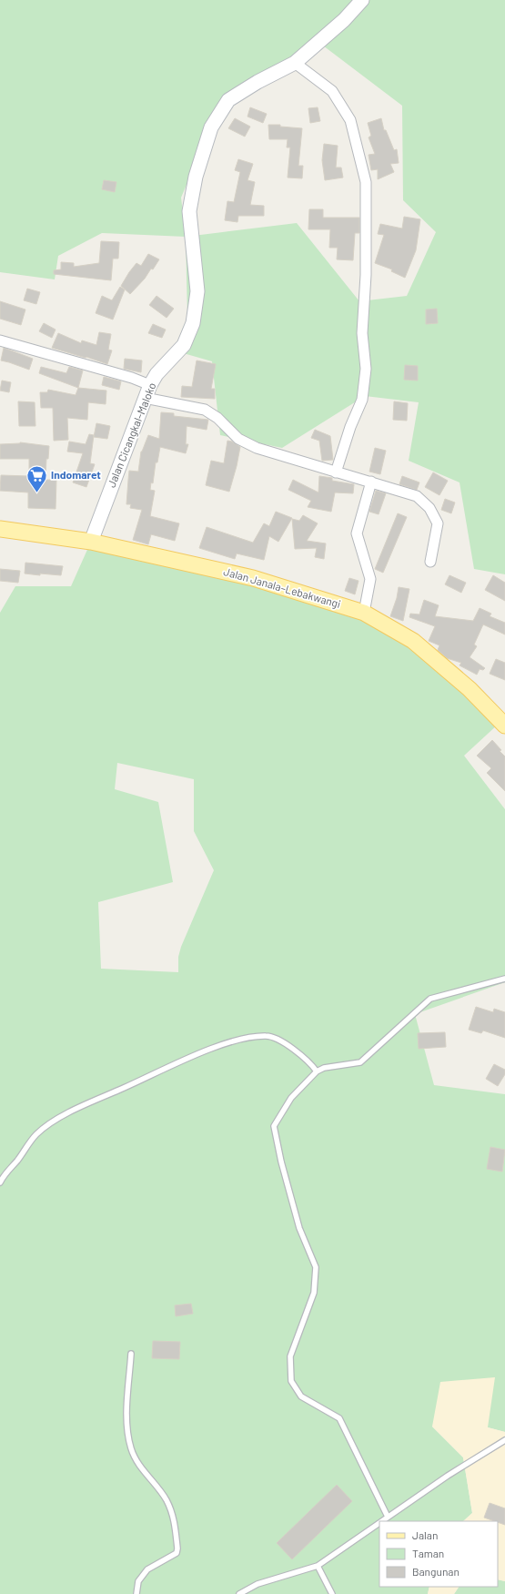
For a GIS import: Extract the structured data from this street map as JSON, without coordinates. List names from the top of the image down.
{
  "streets": {
    "main road": ["Jalan Janala–Lebakwangi"],
    "street": ["Jalan Cicangkal–Maloko"]
  },
  "crossings": [
    ["Jalan Cicangkal–Maloko", "Jalan Janala–Lebakwangi"]
  ],
  "places": {
    "supermarket": ["Indomaret"]
  },
  "legend": ["Jalan", "Taman", "Bangunan"]
}
